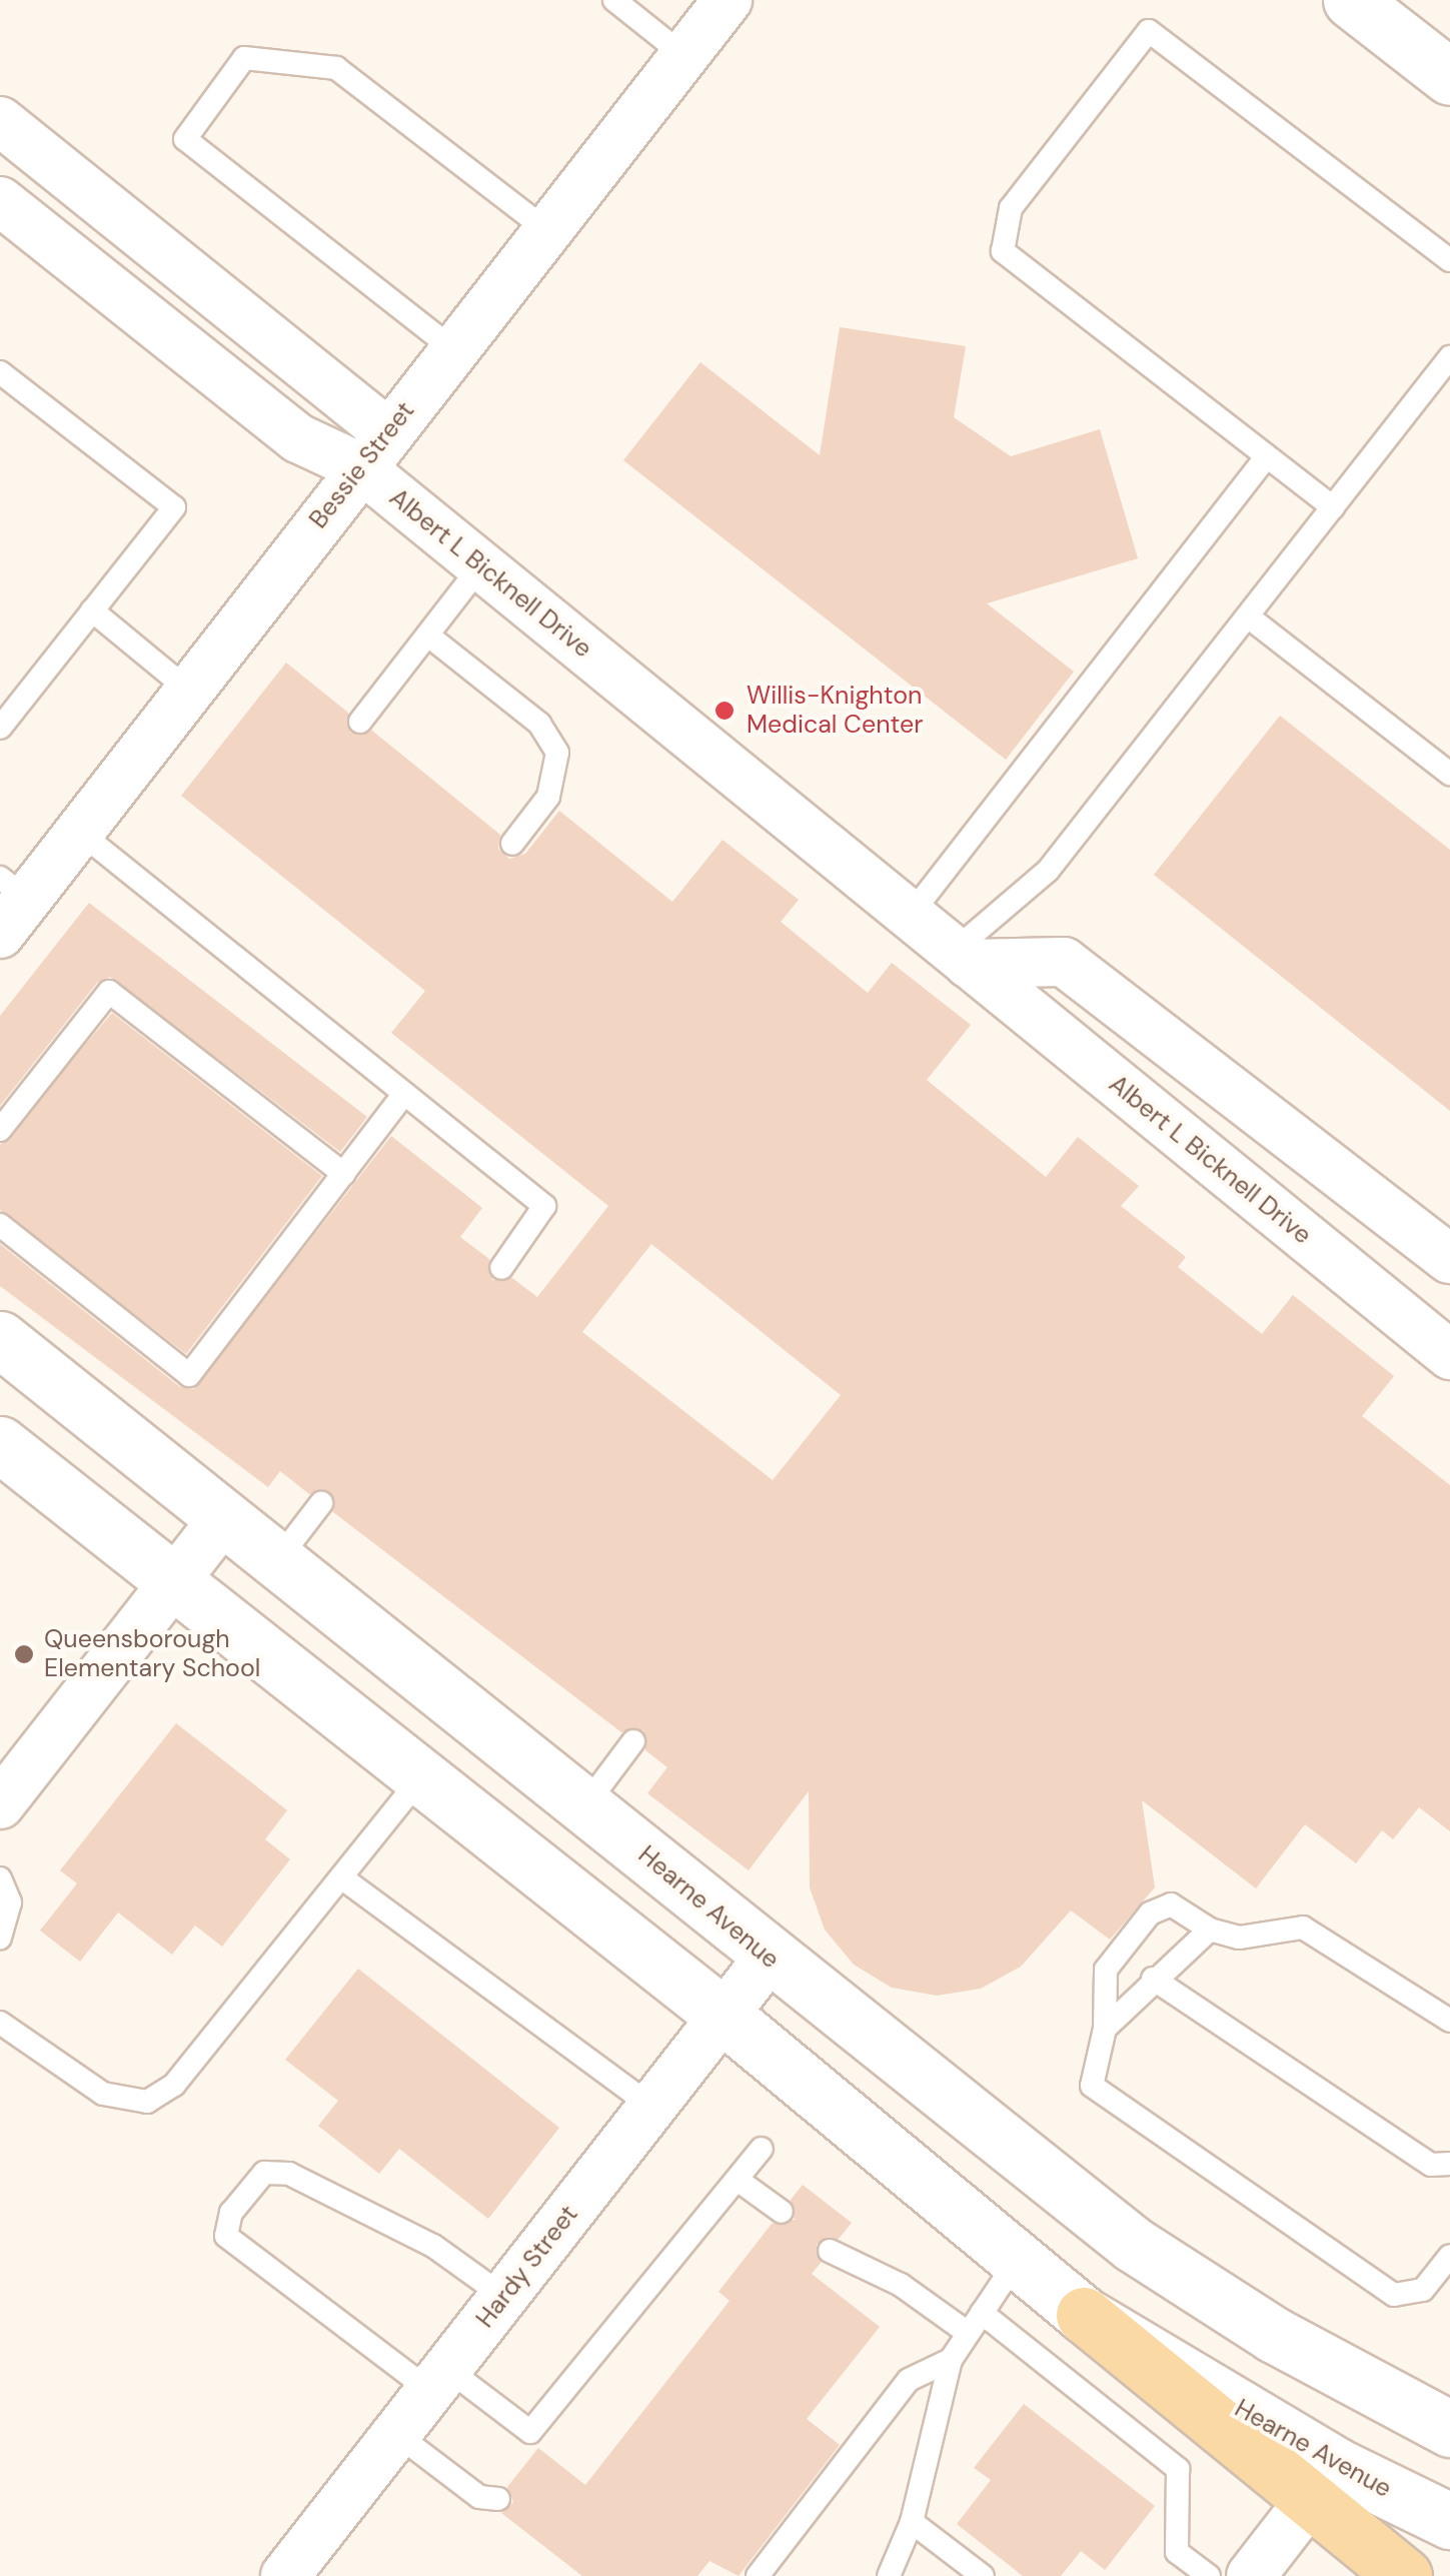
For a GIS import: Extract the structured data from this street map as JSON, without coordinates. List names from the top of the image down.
{
  "streets": {
    "main road": ["Hearne Avenue"],
    "street": ["Bessie Street", "Albert L Bicknell Drive", "Hardy Street"]
  },
  "crossings": [
    ["Bessie Street", "Albert L Bicknell Drive"],
    ["Hearne Avenue", "Hardy Street"]
  ],
  "places": ["Willis-Knighton Medical Center", "Queensborough Elementary School"]
}
